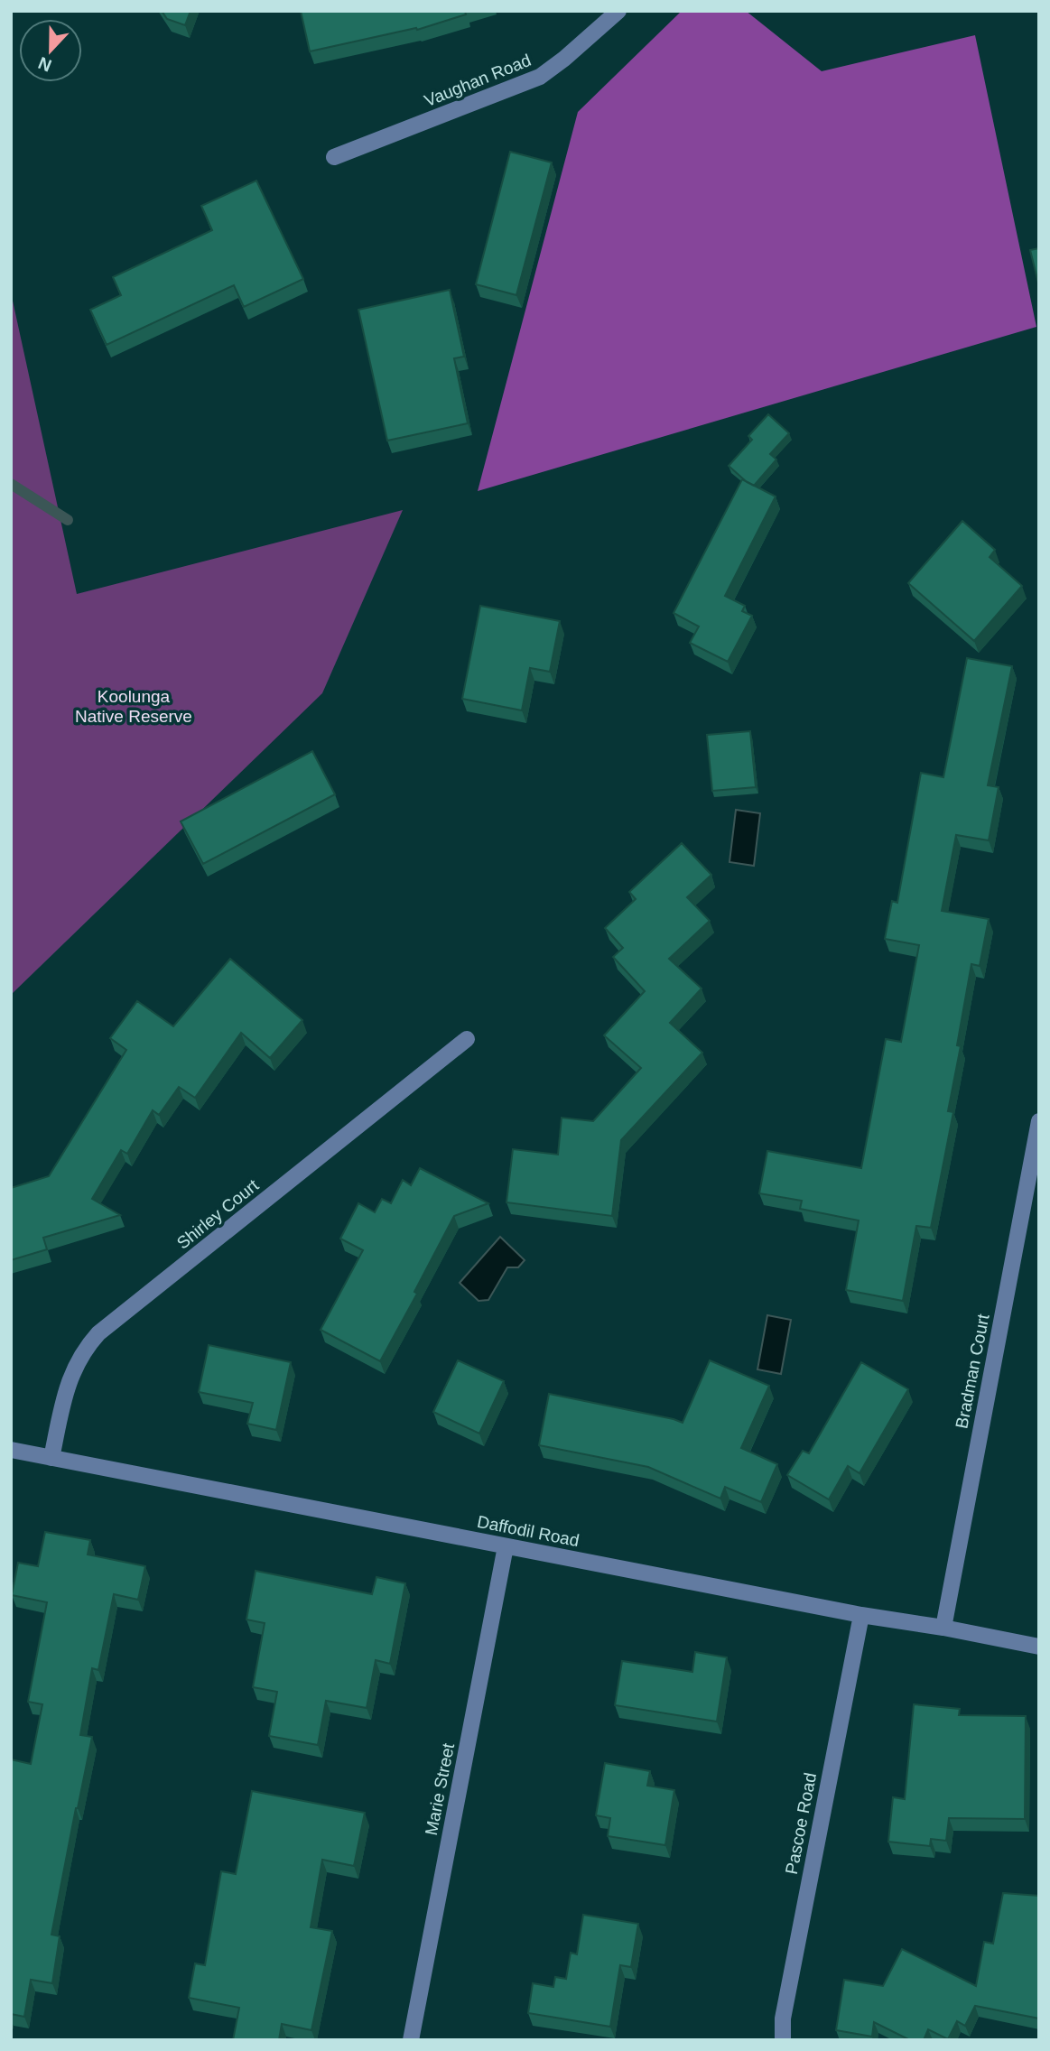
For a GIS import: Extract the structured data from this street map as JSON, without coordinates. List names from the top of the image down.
{
  "streets": {
    "street": [
      "Vaughan Road",
      "Shirley Court",
      "Bradman Court",
      "Daffodil Road",
      "Marie Street",
      "Pascoe Road"
    ]
  },
  "crossings": [
    ["Shirley Court", "Daffodil Road"],
    ["Bradman Court", "Daffodil Road"],
    ["Daffodil Road", "Marie Street"],
    ["Daffodil Road", "Pascoe Road"]
  ],
  "parks": ["Koolunga Native Reserve"],
  "north": "bottom"
}
